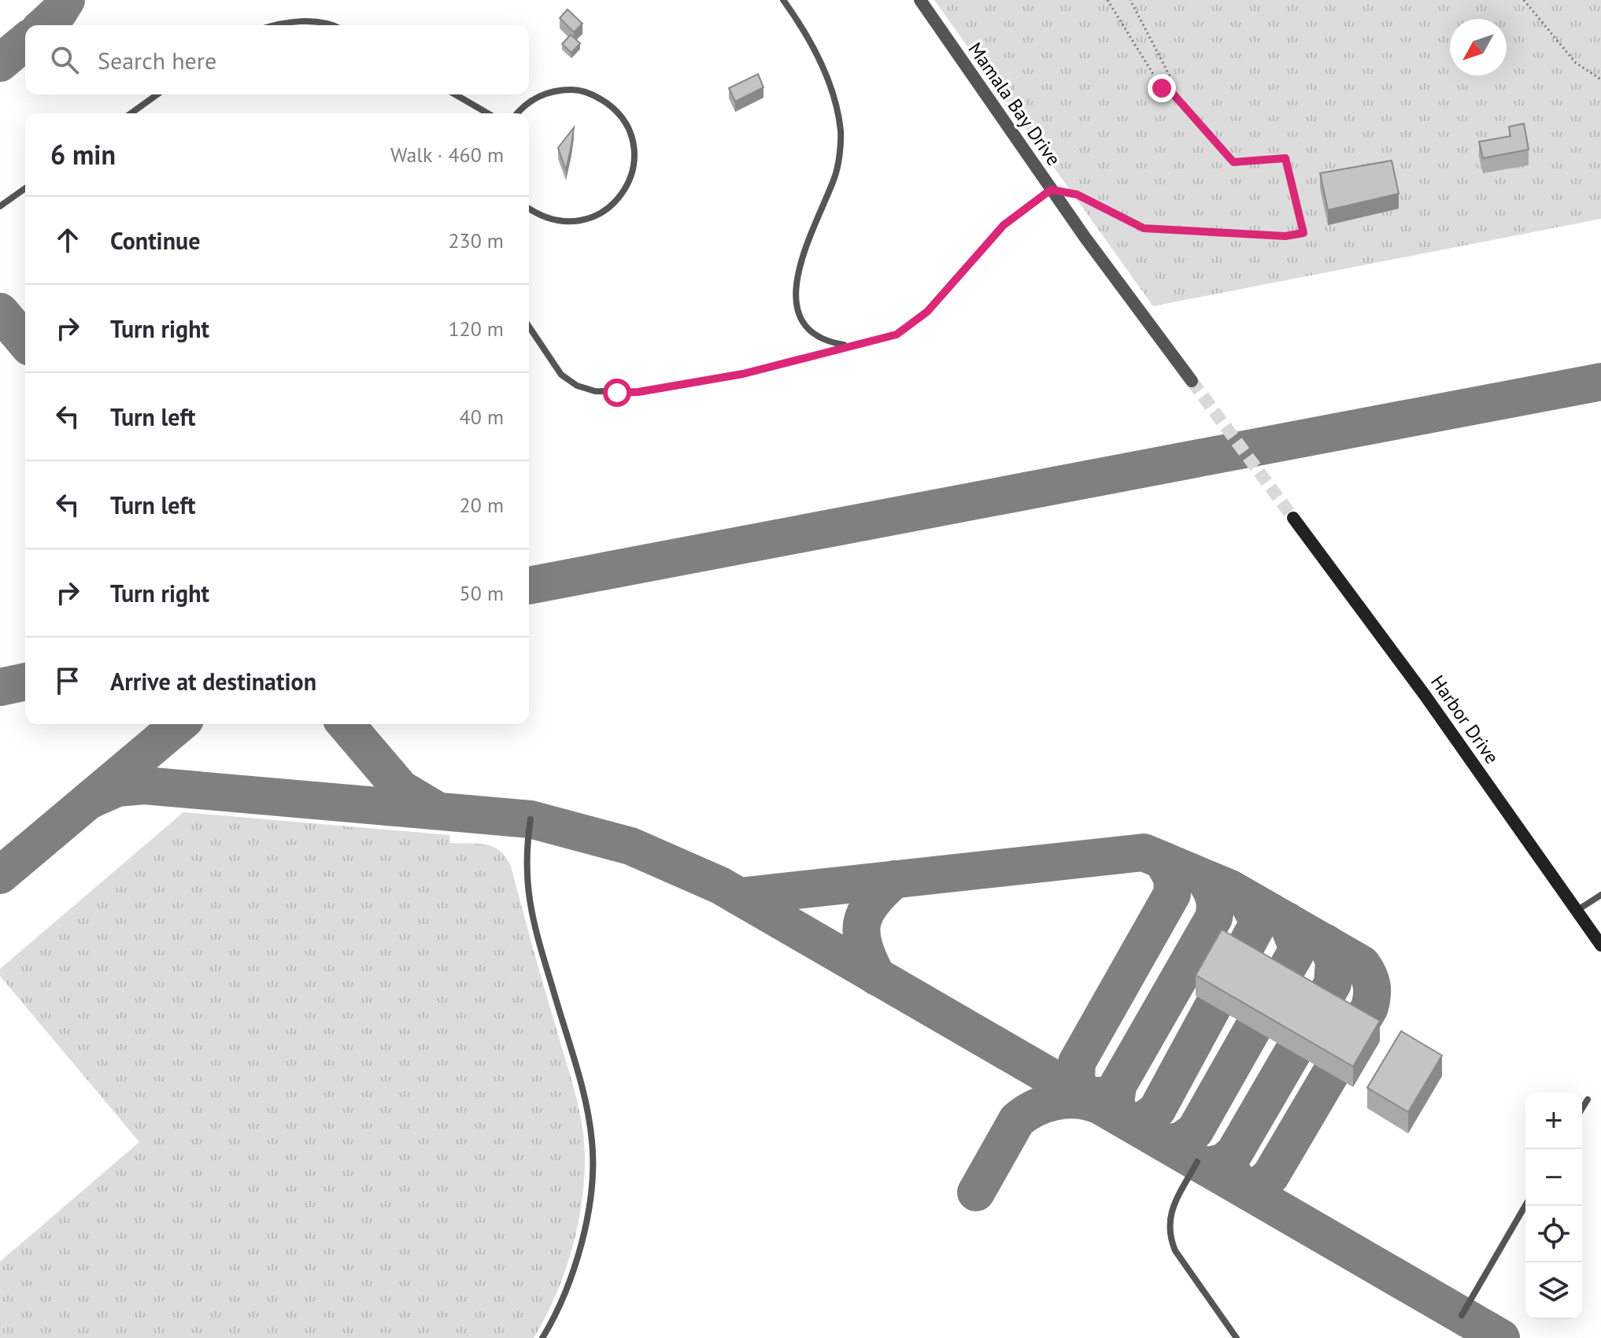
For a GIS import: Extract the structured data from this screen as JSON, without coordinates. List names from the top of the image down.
{
  "streets": {
    "street": ["Mamala Bay Drive", "Harbor Drive"]
  },
  "north": "bottom left",
  "page": {
    "search": "Search here",
    "heading": ["6 min", "Walk · 460 m"],
    "list": [
      ["Continue", "230 m"],
      ["Turn right", "120 m"],
      ["Turn left", "40 m"],
      ["Turn left", "20 m"],
      ["Turn right", "50 m"],
      "Arrive at destination"
    ],
    "map_buttons": ["+", "−"]
  }
}
